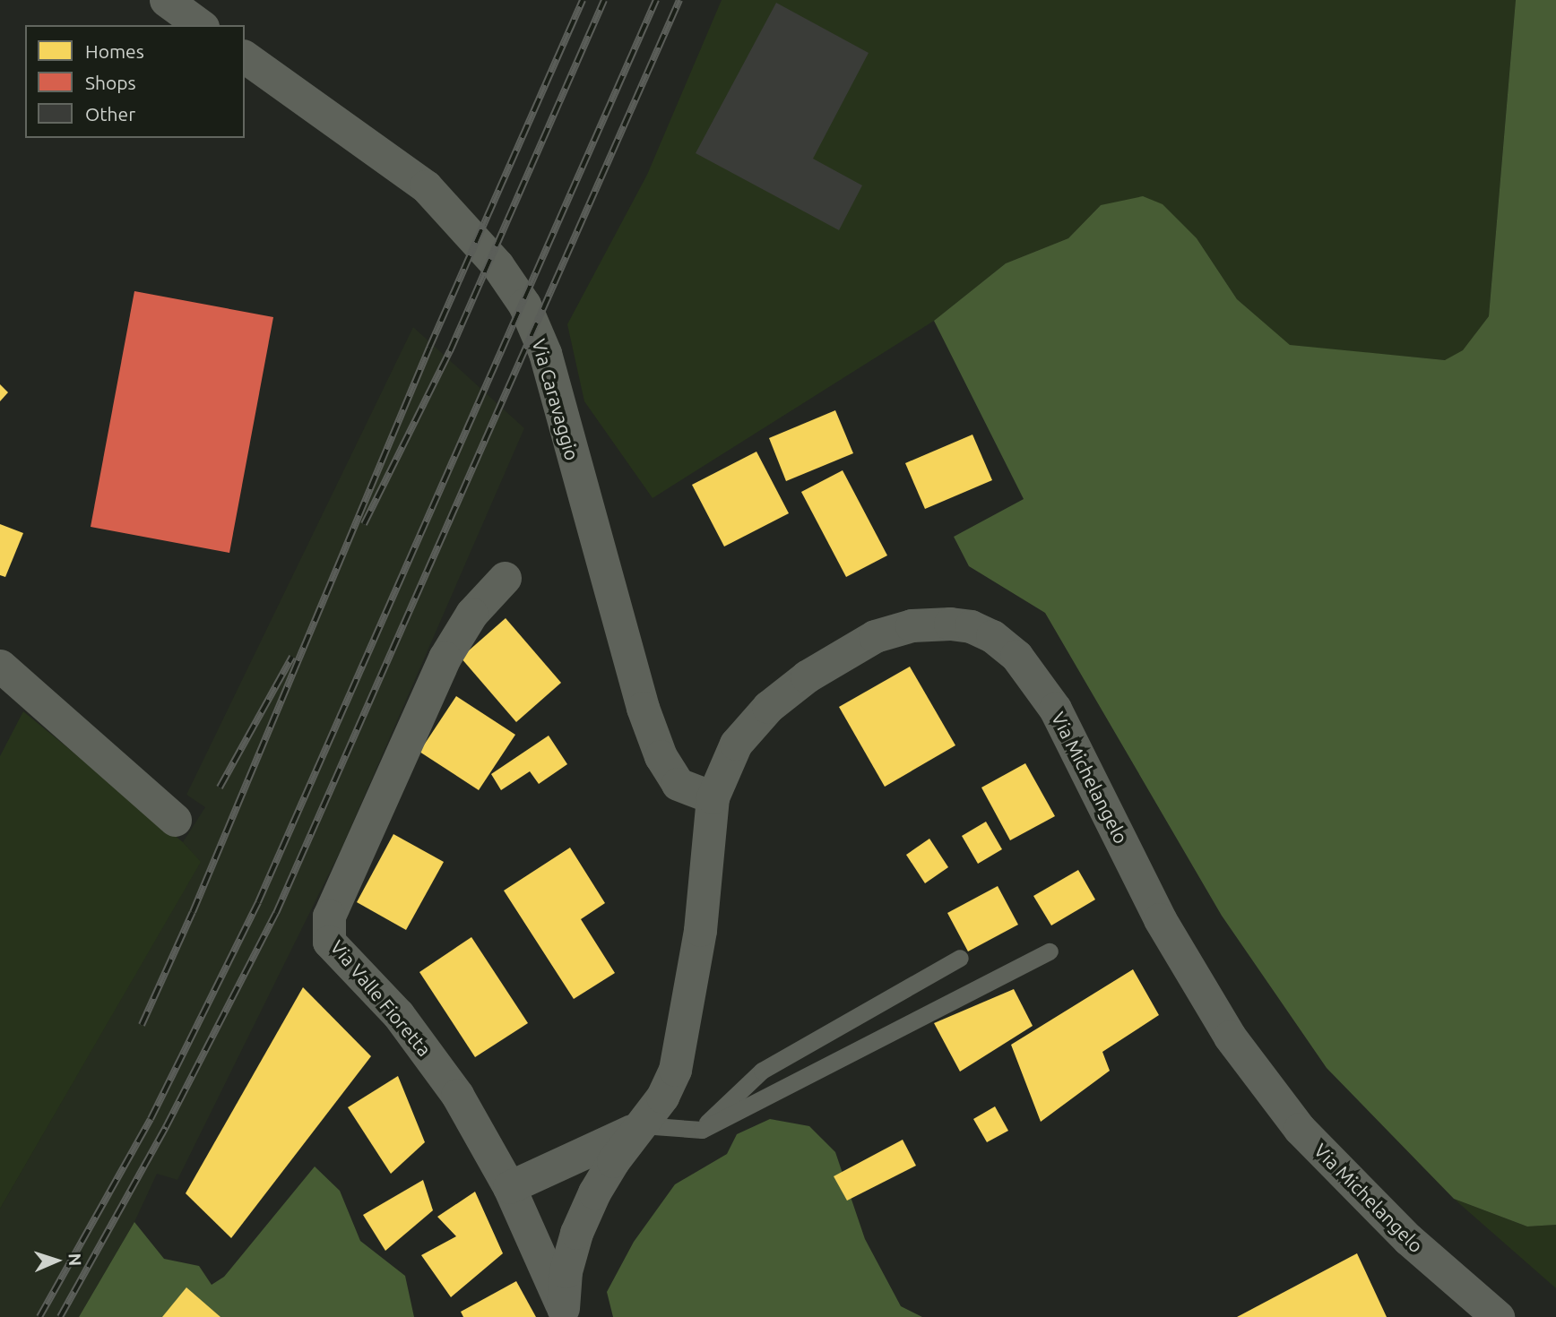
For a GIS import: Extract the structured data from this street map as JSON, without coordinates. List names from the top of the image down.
{
  "streets": {
    "street": ["Via Caravaggio", "Via Michelangelo", "Via Valle Fioretta"]
  },
  "crossings": [
    ["Via Caravaggio", "Via Michelangelo"],
    ["Via Michelangelo", "Via Valle Fioretta"]
  ],
  "legend": ["Homes", "Shops", "Other"],
  "north": "right"
}
